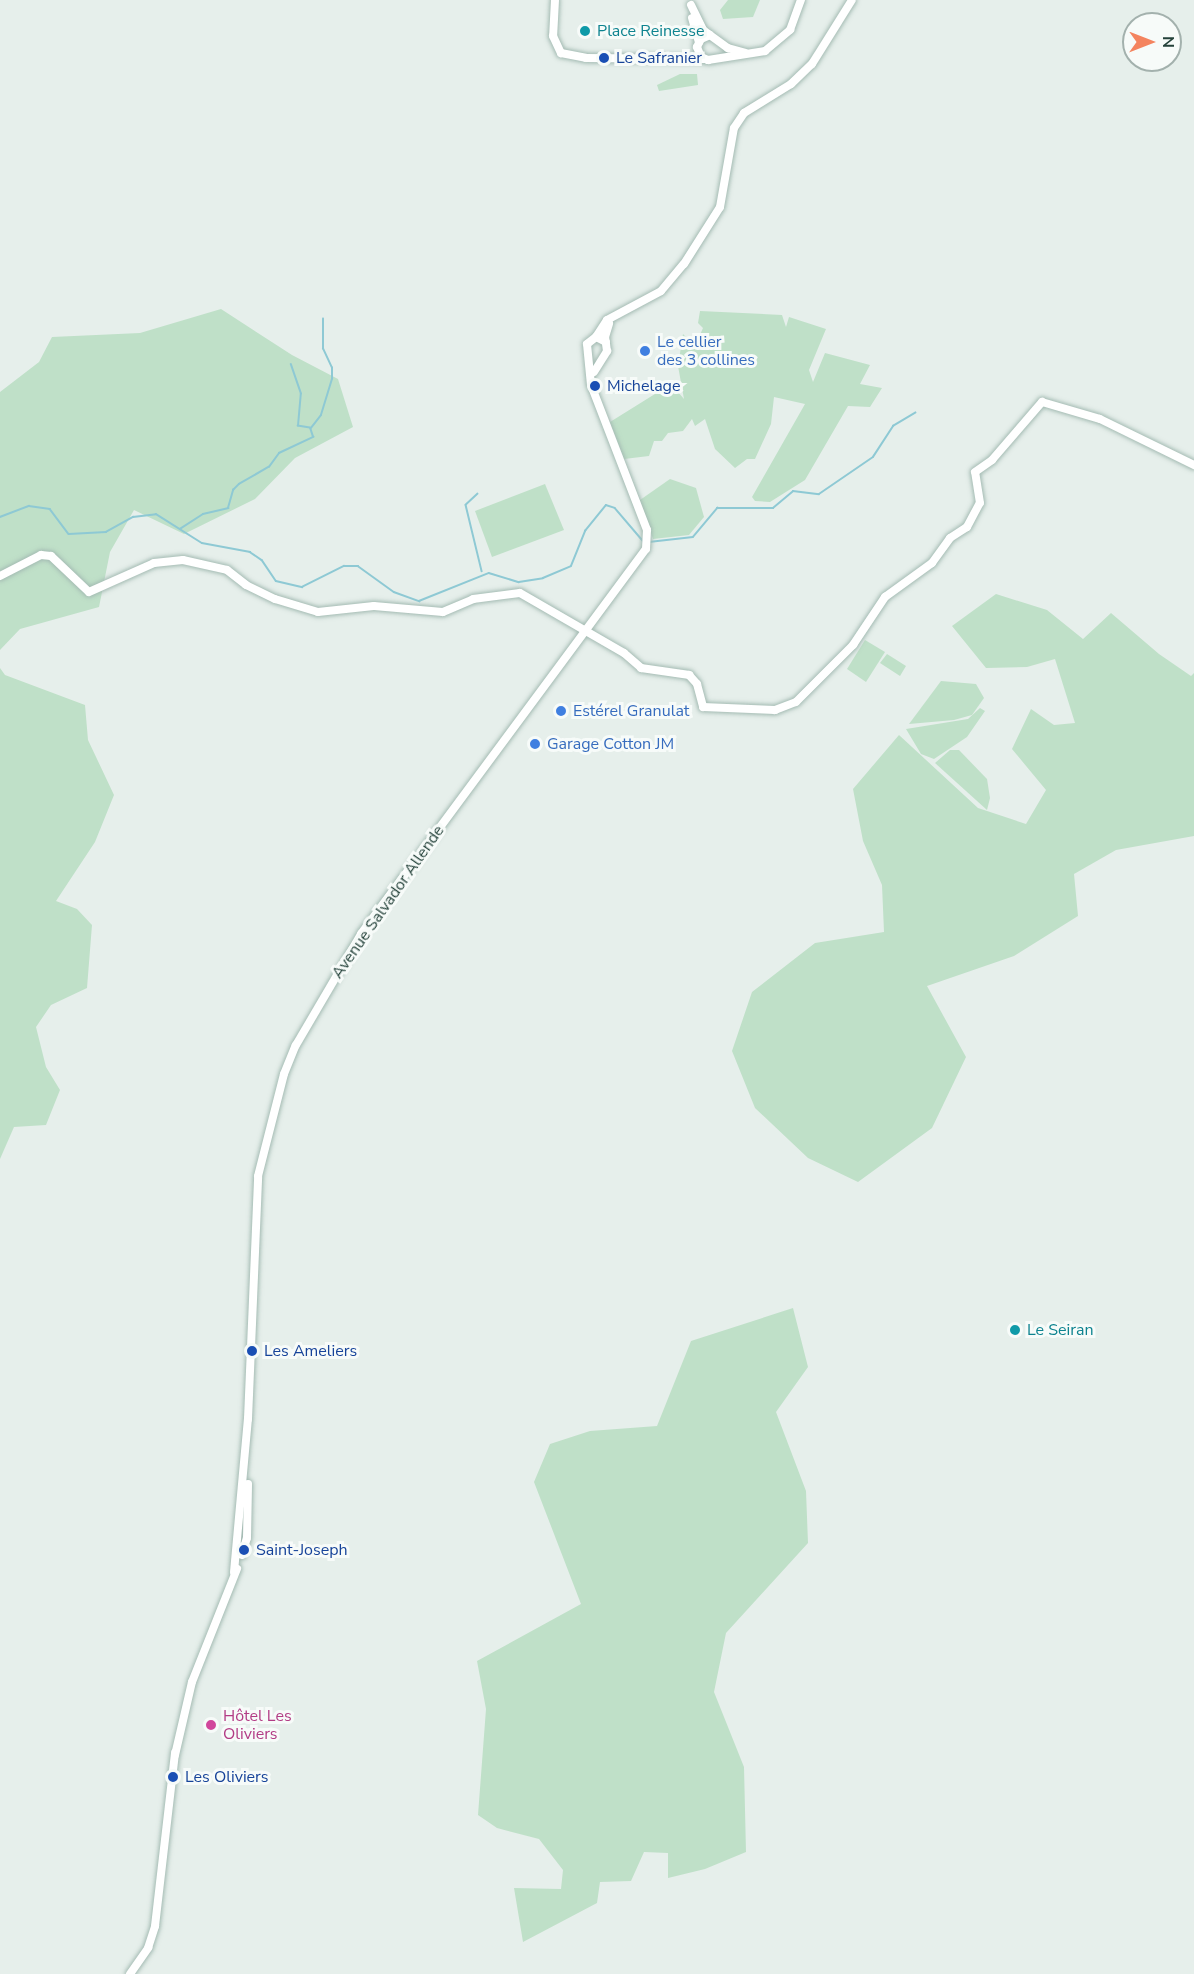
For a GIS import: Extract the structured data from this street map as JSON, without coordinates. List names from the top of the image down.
{
  "streets": {
    "main road": ["Avenue Salvador Allende"]
  },
  "places": [
    "Place Reinesse",
    "Le Safranier",
    "Le cellier des 3 collines",
    "Michelage",
    "Estérel Granulat",
    "Garage Cotton JM",
    "Le Seiran",
    "Les Ameliers",
    "Saint-Joseph",
    "Hôtel Les Oliviers",
    "Les Oliviers"
  ],
  "north": "right"
}
